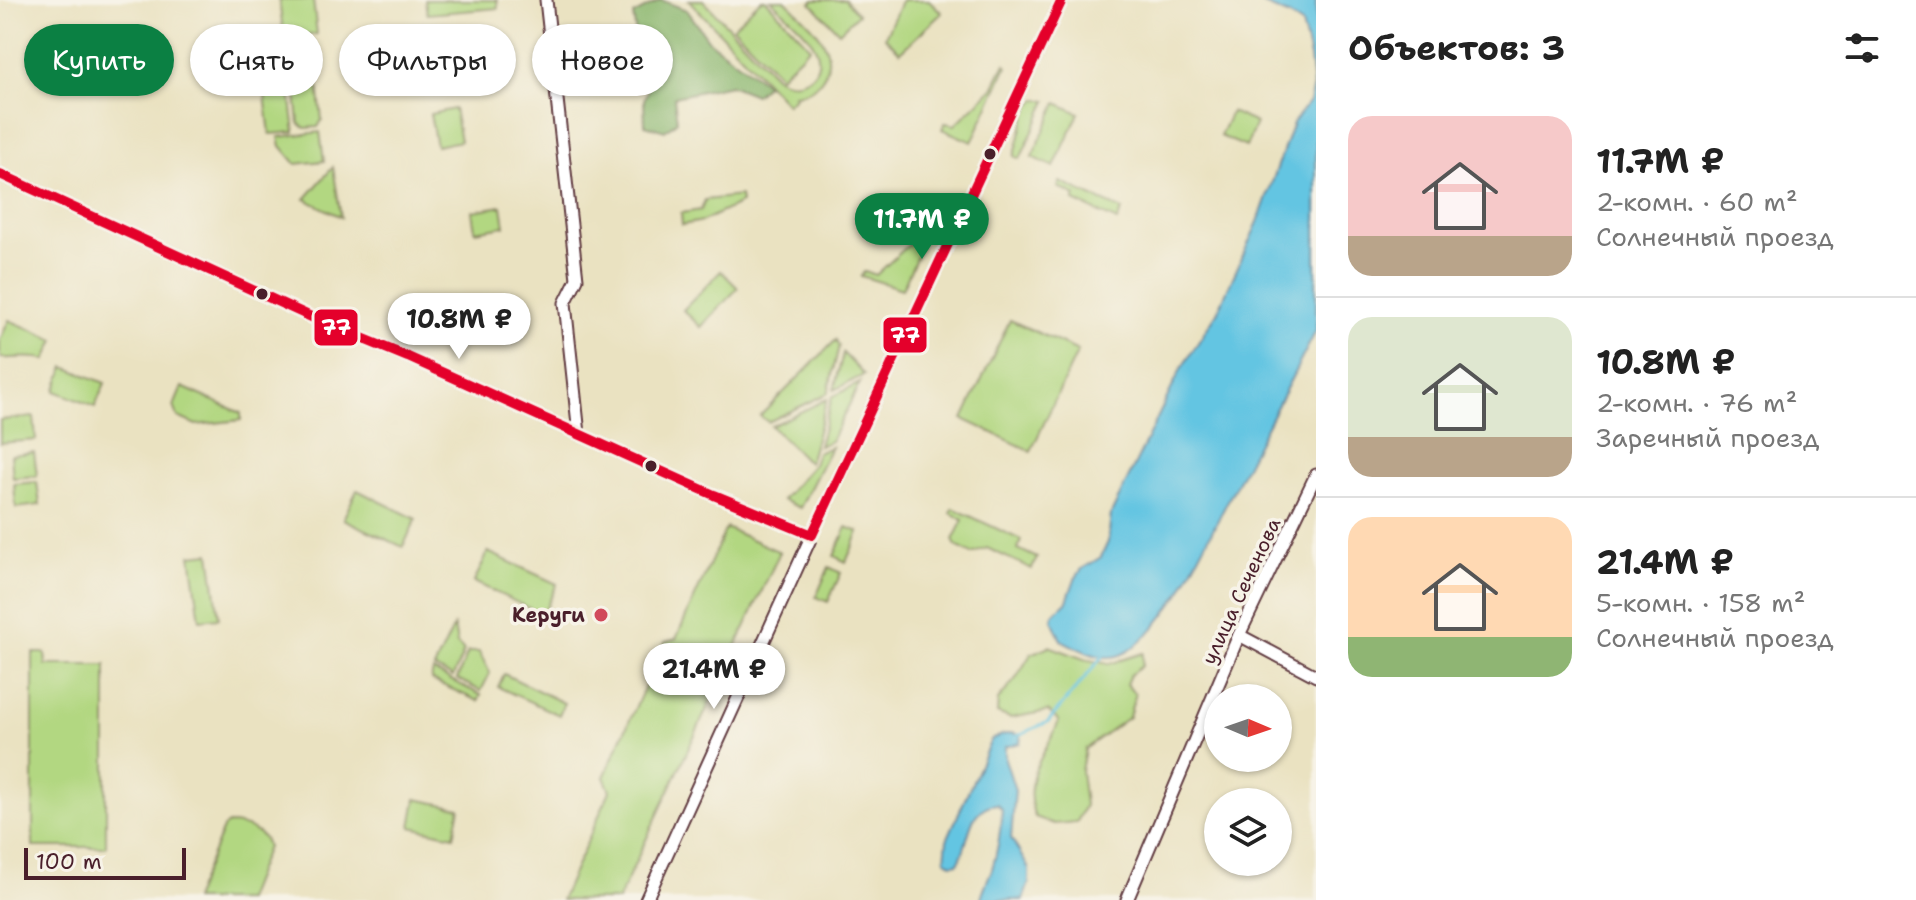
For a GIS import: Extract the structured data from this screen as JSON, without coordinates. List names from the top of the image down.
{
  "streets": {
    "street": ["улица Сеченова"]
  },
  "places": ["Керуги"],
  "lines": ["transit line 77"],
  "scale_bar": "100 m",
  "north": "right",
  "page": {
    "heading": "Объектов: 3",
    "chip": [
      "Купить",
      "Снять",
      "Фильтры",
      "Новое"
    ],
    "list": [
      {
        "name": "11.7M ₽",
        "note": "2-комн. · 60 m² · Солнечный проезд"
      },
      {
        "name": "10.8M ₽",
        "note": "2-комн. · 76 m² · Заречный проезд"
      },
      {
        "name": "21.4M ₽",
        "note": "5-комн. · 158 m² · Солнечный проезд"
      }
    ],
    "price": ["11.7M ₽", "10.8M ₽", "21.4M ₽"],
    "scale": "100 m"
  }
}
